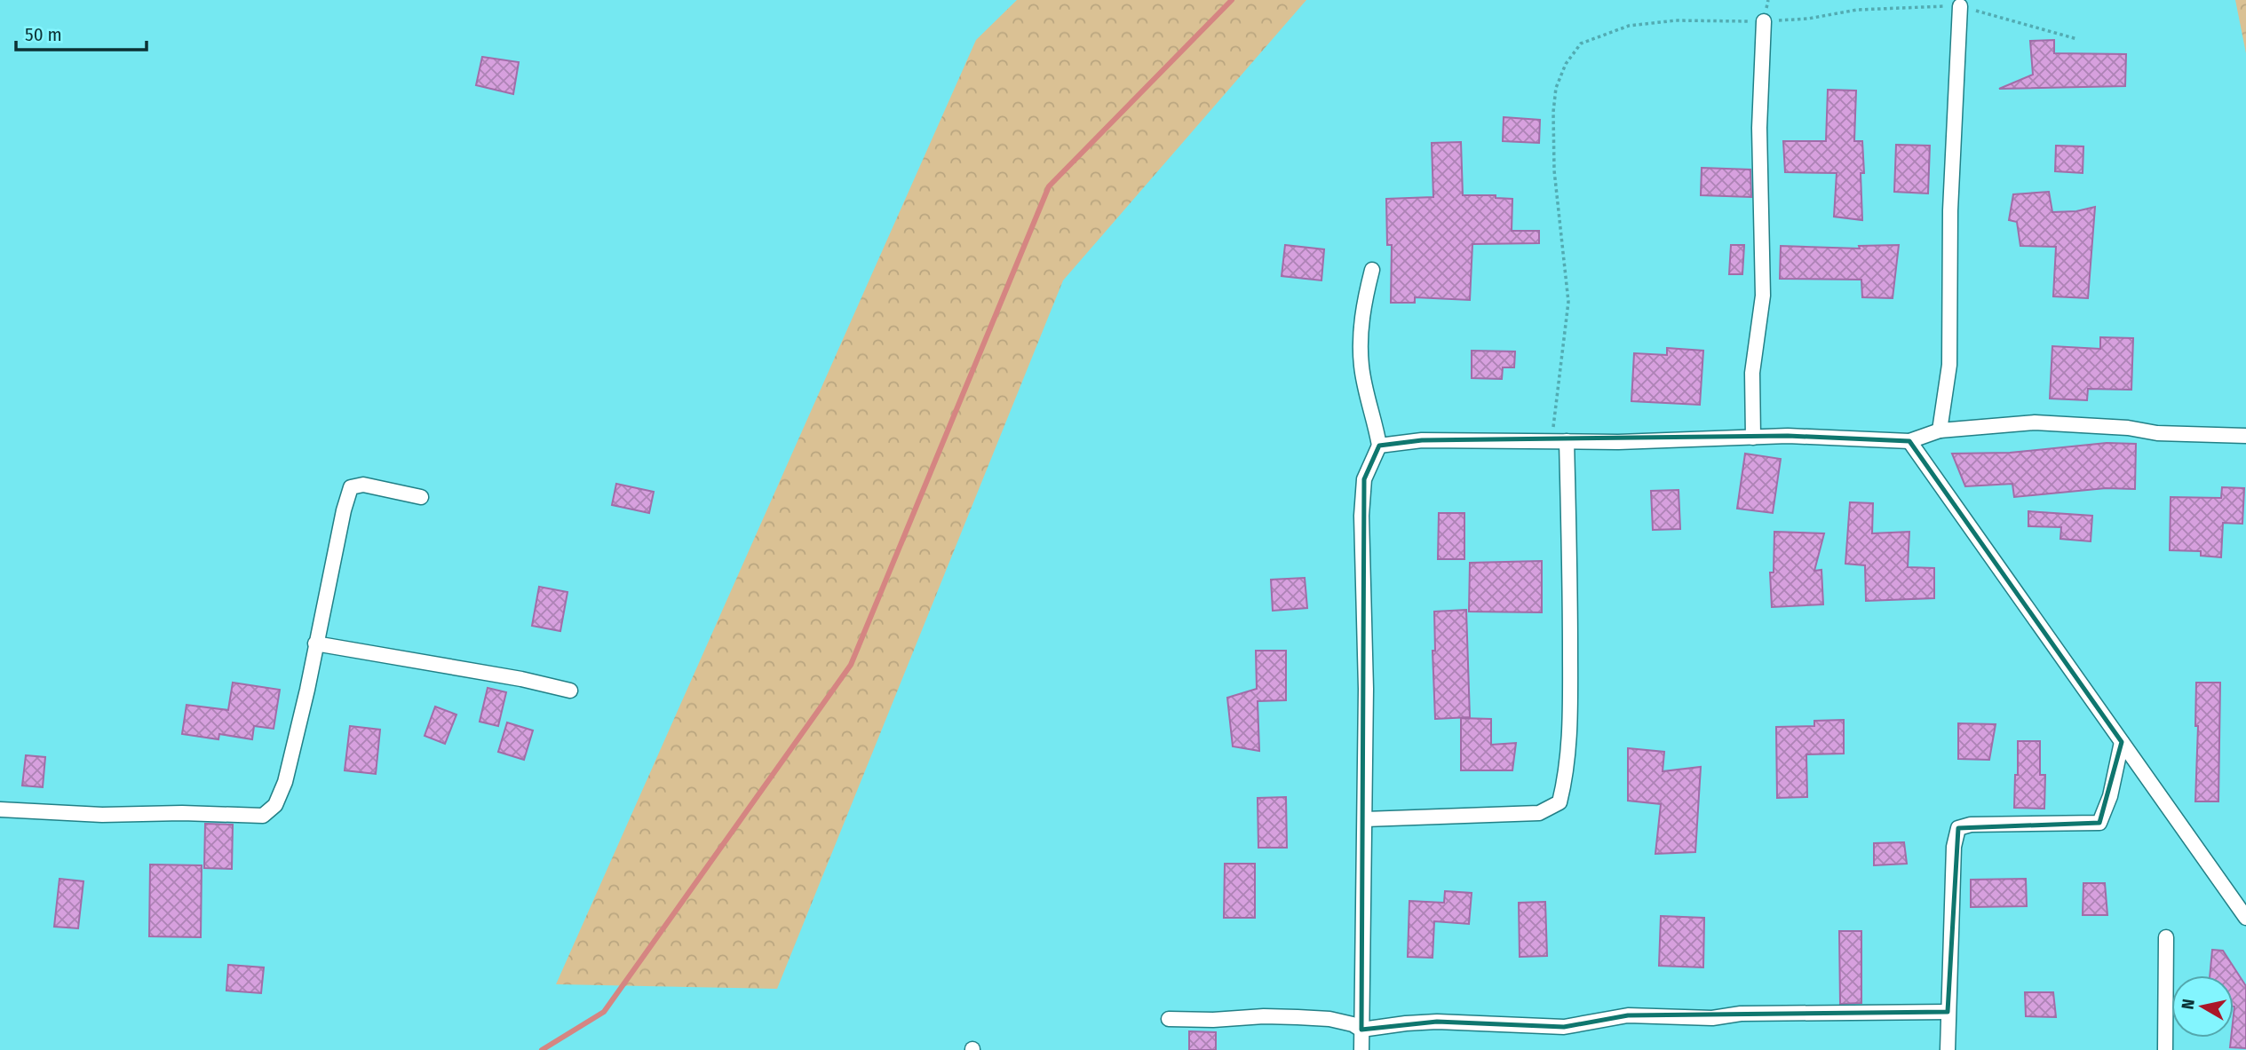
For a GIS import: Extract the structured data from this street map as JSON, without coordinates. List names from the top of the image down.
{
  "scale_bar": "50 m",
  "north": "left"
}
